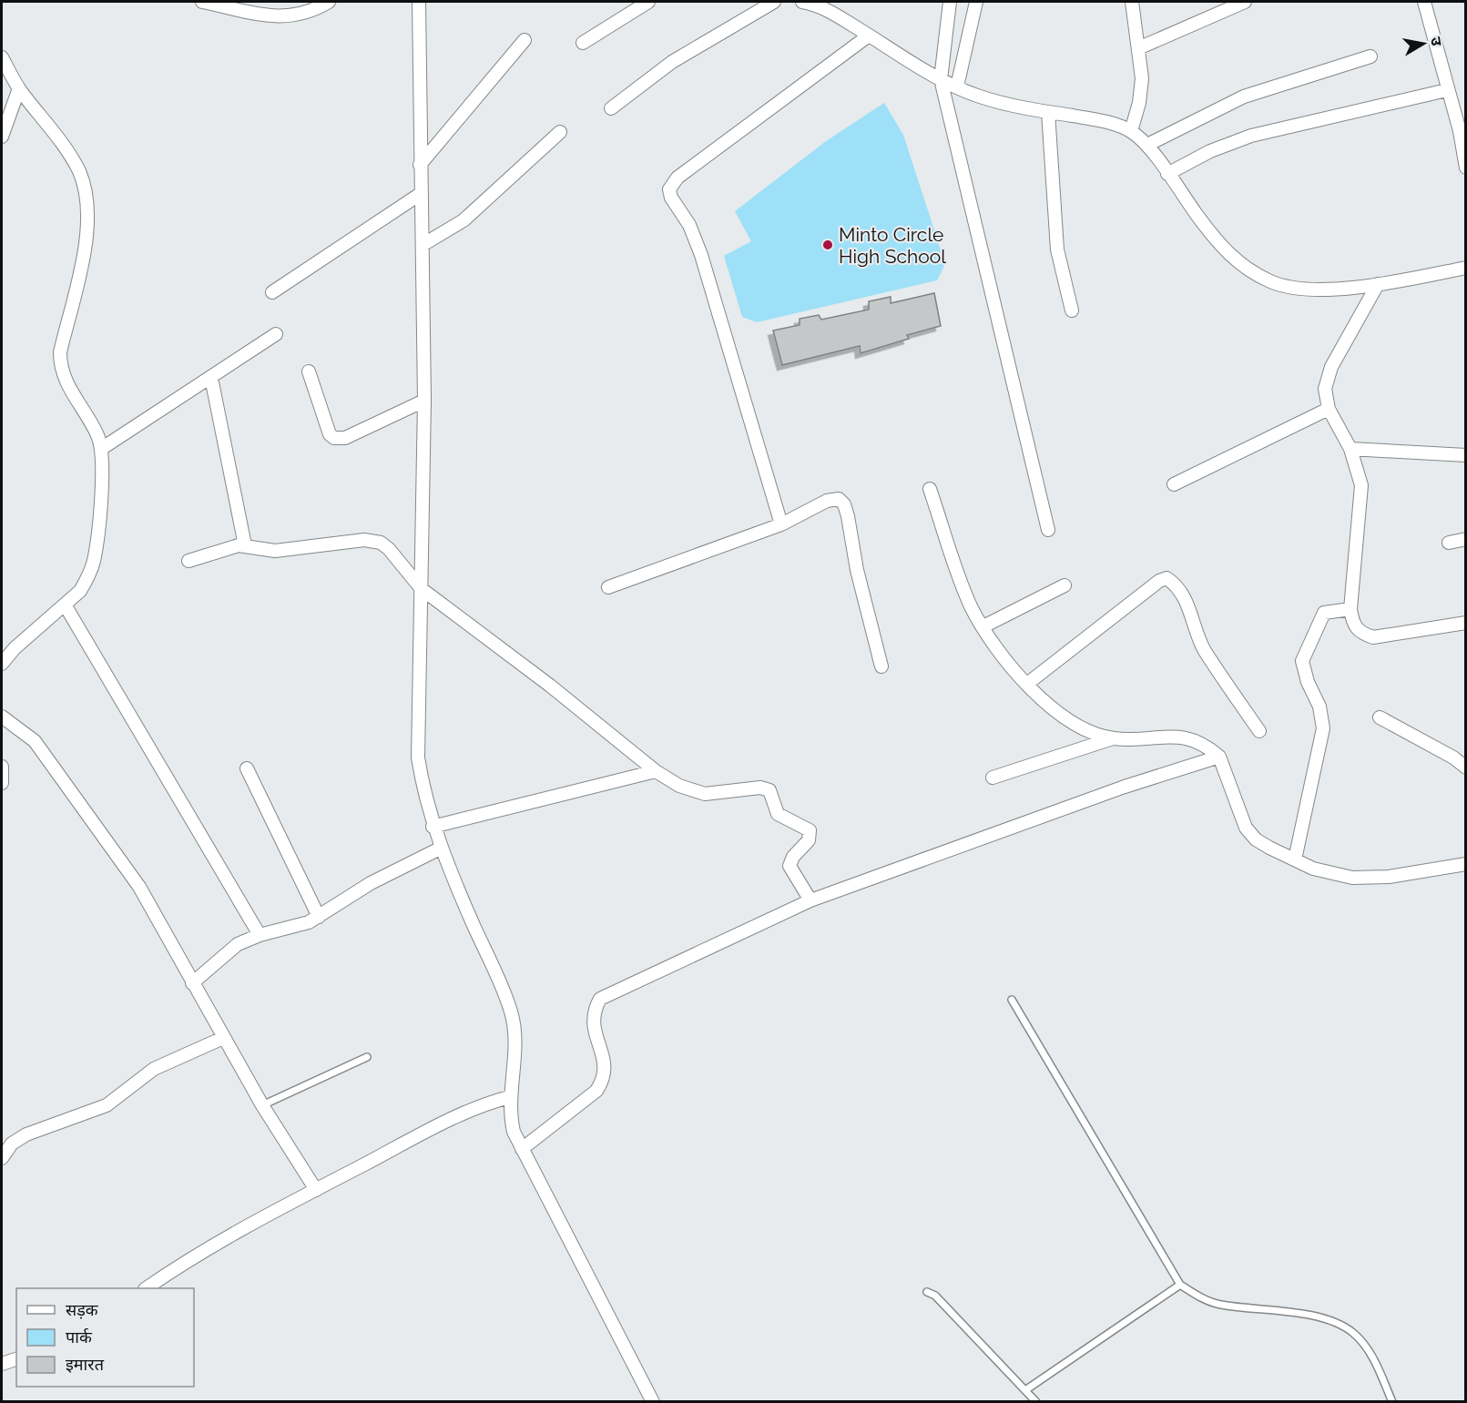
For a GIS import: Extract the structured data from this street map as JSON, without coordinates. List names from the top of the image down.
{
  "places": ["Minto Circle High School"],
  "legend": ["सड़क", "पार्क", "इमारत"],
  "north": "right"
}
